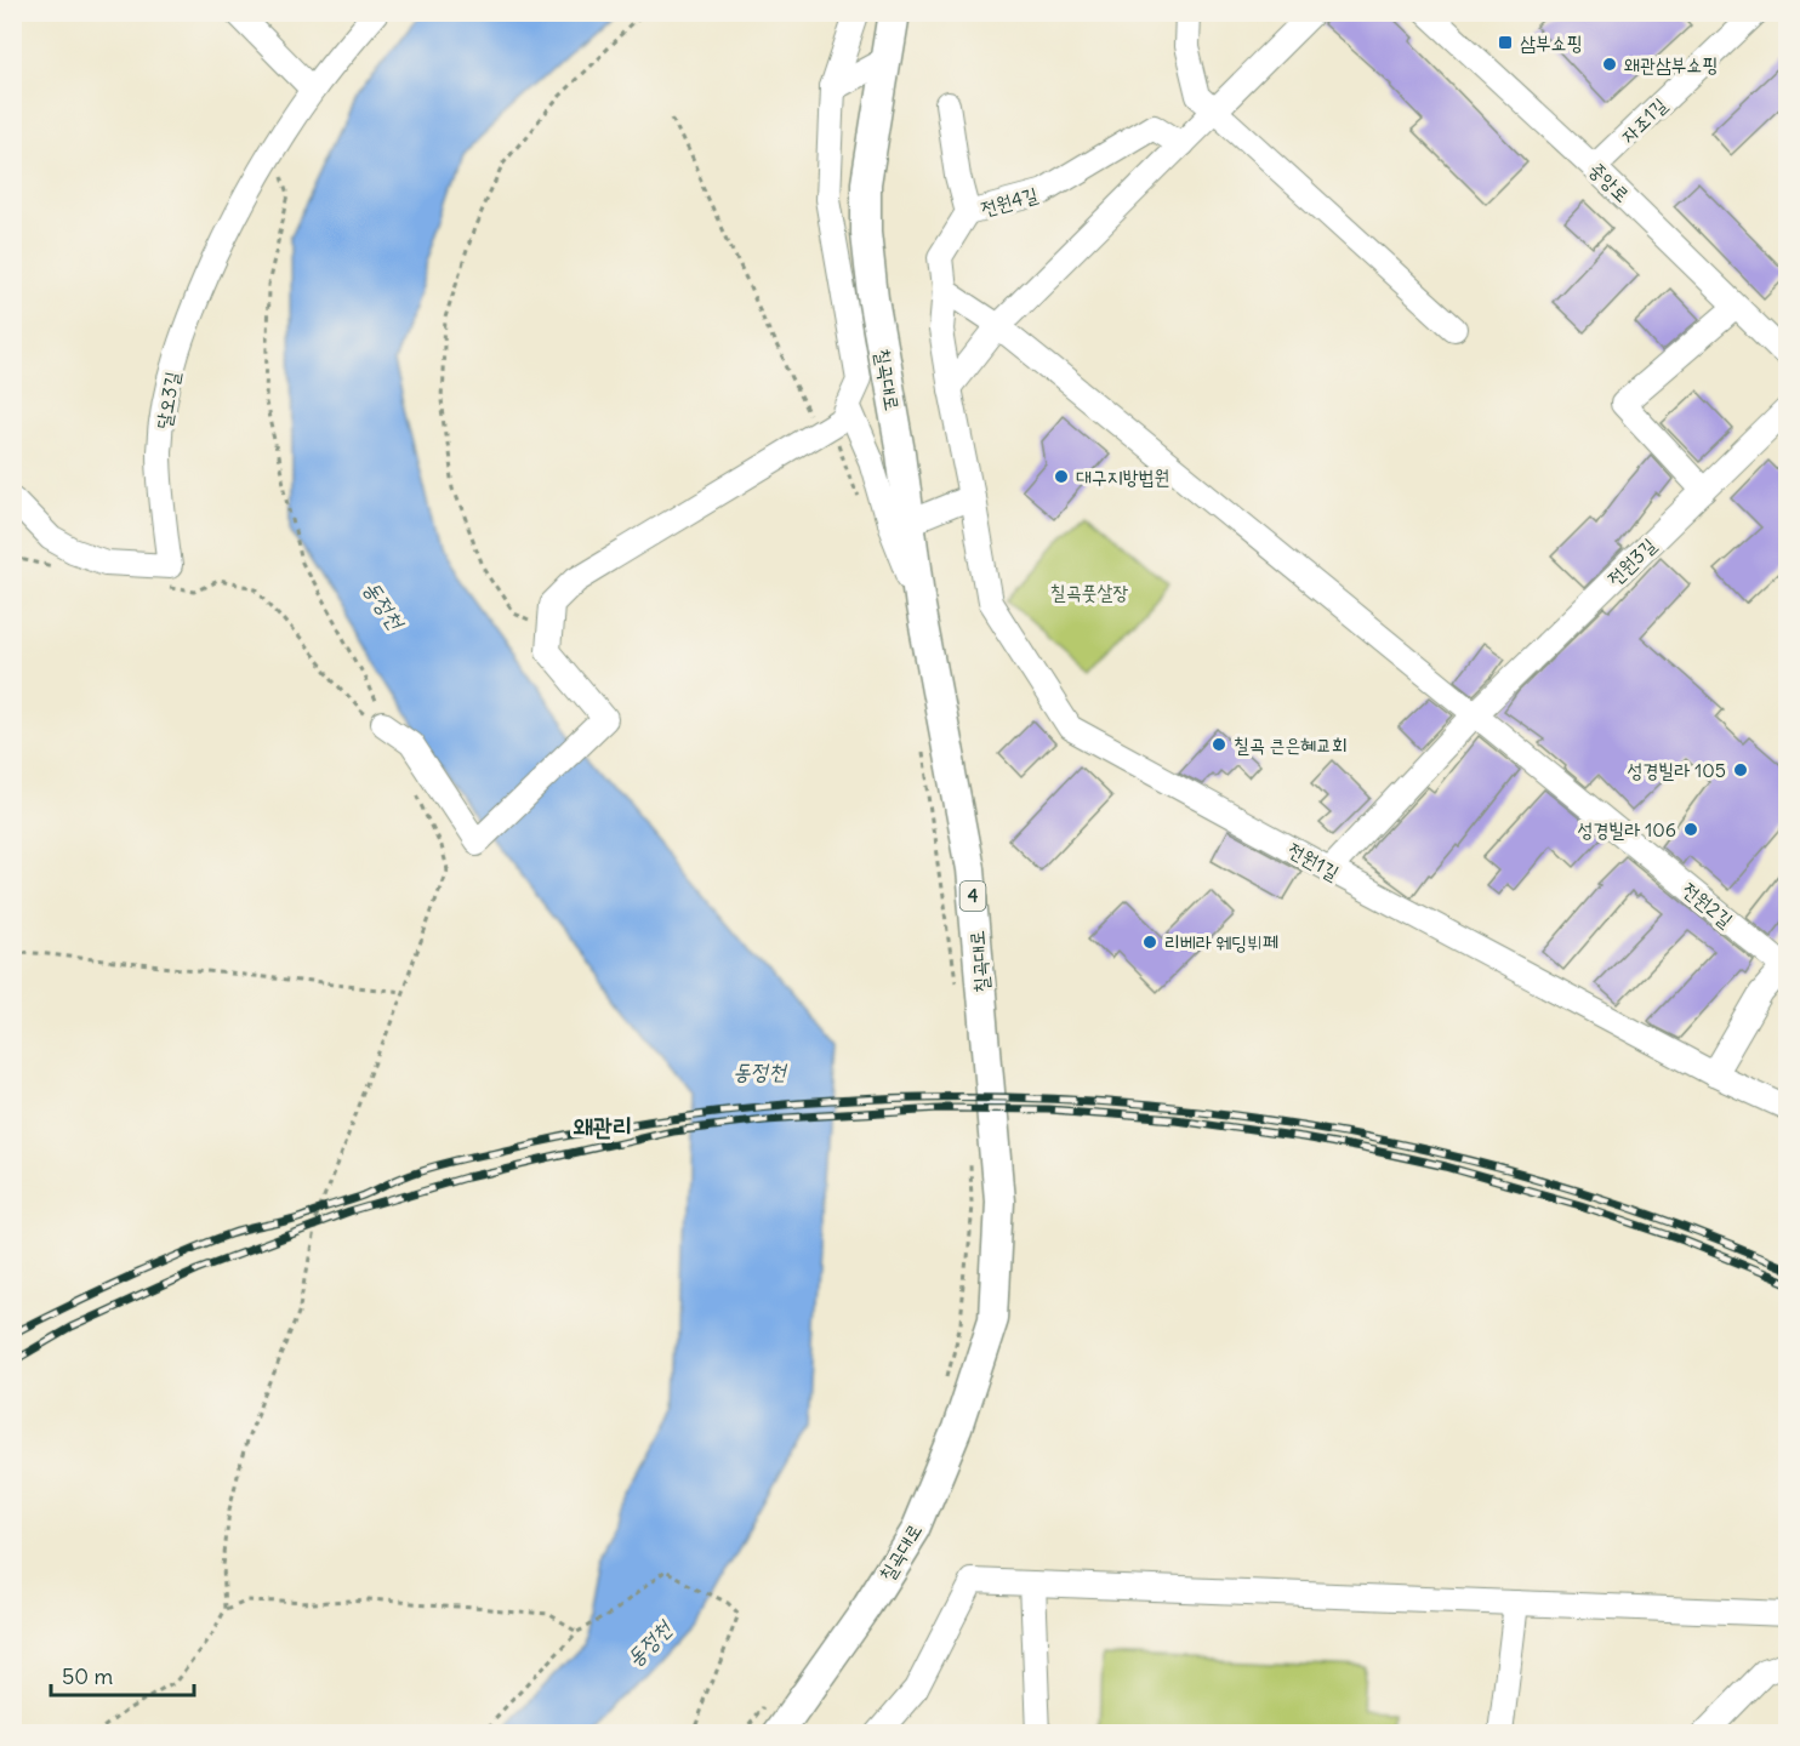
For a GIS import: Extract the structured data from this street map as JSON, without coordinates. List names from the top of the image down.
{
  "streets": {
    "main road": ["칠곡대로", "4"],
    "street": [
      "자조1길",
      "중앙로",
      "전원4길",
      "달오3길",
      "전원3길",
      "전원1길",
      "전원2길"
    ]
  },
  "crossings": [
    ["자조1길", "중앙로"],
    ["전원4길", "전원1길"],
    ["전원3길", "전원1길"],
    ["전원3길", "전원2길"],
    ["전원1길", "전원2길"]
  ],
  "districts": ["왜관리"],
  "water": ["동정천"],
  "parks": ["칠곡풋살장"],
  "places": {
    "transit": ["삼부쇼핑"],
    "other": [
      "왜관삼부쇼핑",
      "대구지방법원",
      "칠곡 큰은혜교회",
      "성경빌라 105",
      "성경빌라 106",
      "리베라 웨딩뷔페"
    ]
  },
  "scale_bar": "50 m"
}
